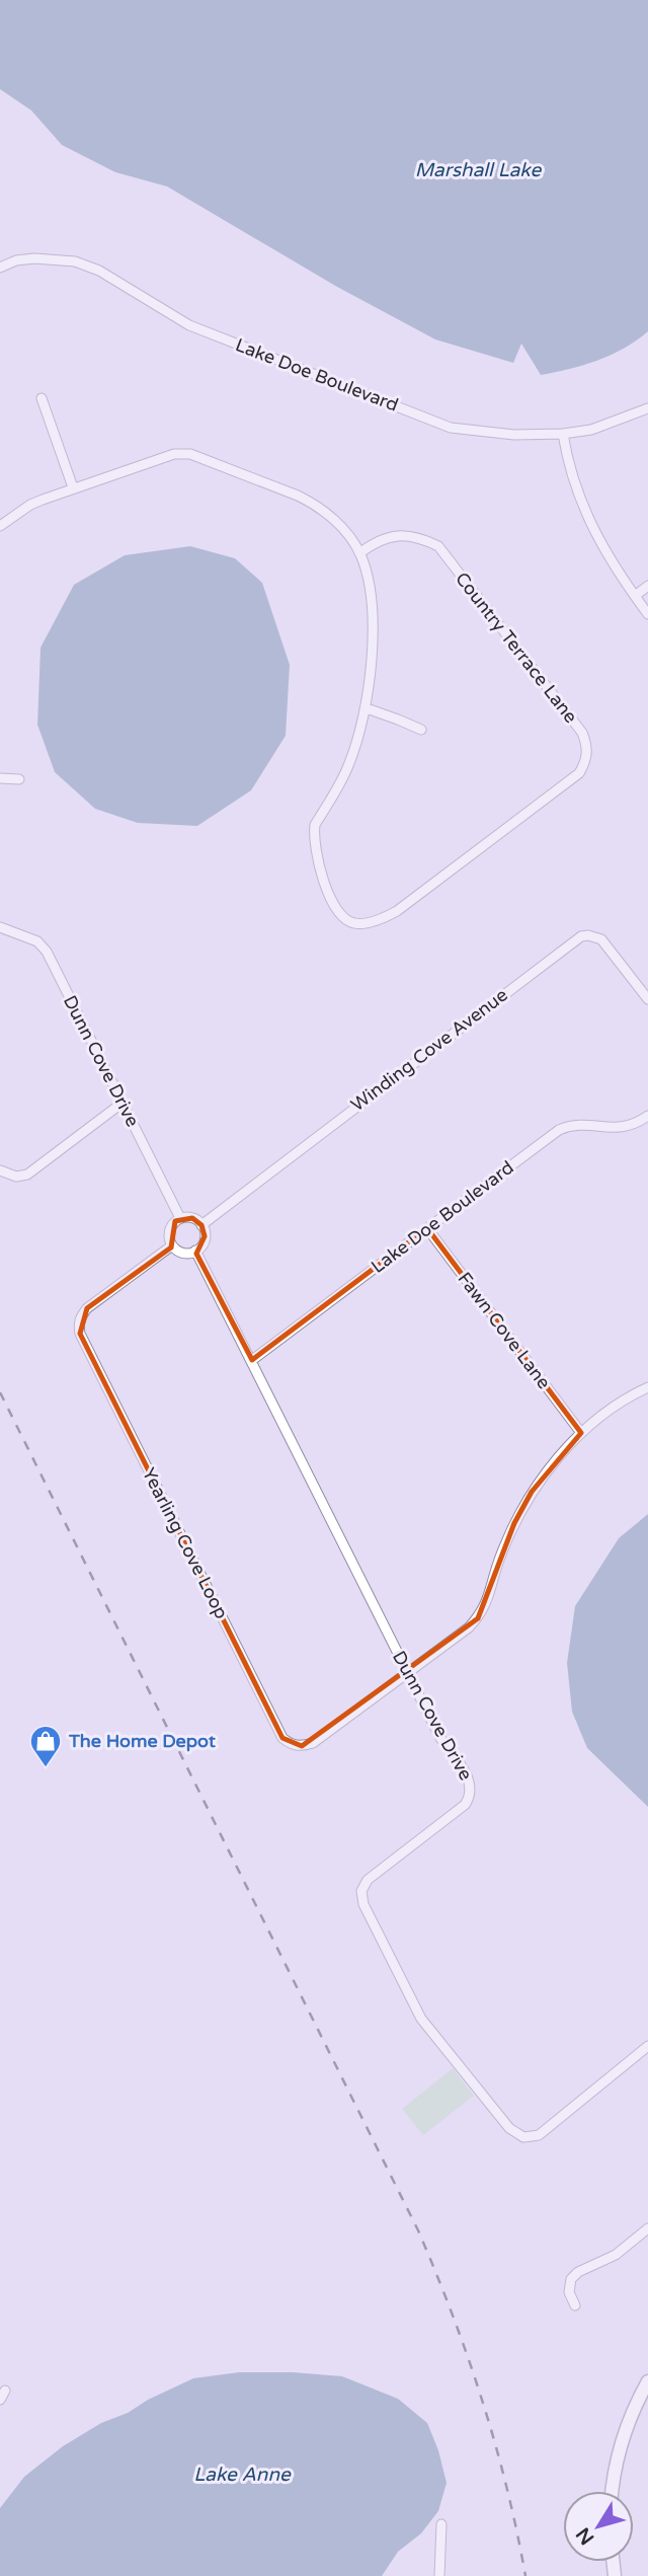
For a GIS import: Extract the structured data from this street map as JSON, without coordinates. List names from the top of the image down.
{
  "streets": {
    "street": [
      "Lake Doe Boulevard",
      "Country Terrace Lane",
      "Winding Cove Avenue",
      "Dunn Cove Drive",
      "Fawn Cove Lane",
      "Yearling Cove Loop"
    ]
  },
  "crossings": [
    ["Lake Doe Boulevard", "Dunn Cove Drive"],
    ["Lake Doe Boulevard", "Fawn Cove Lane"],
    ["Winding Cove Avenue", "Dunn Cove Drive"],
    ["Winding Cove Avenue", "Yearling Cove Loop"],
    ["Dunn Cove Drive", "Yearling Cove Loop"]
  ],
  "water": ["Marshall Lake", "Lake Anne"],
  "places": {
    "shop": ["The Home Depot"]
  },
  "north": "bottom left"
}
